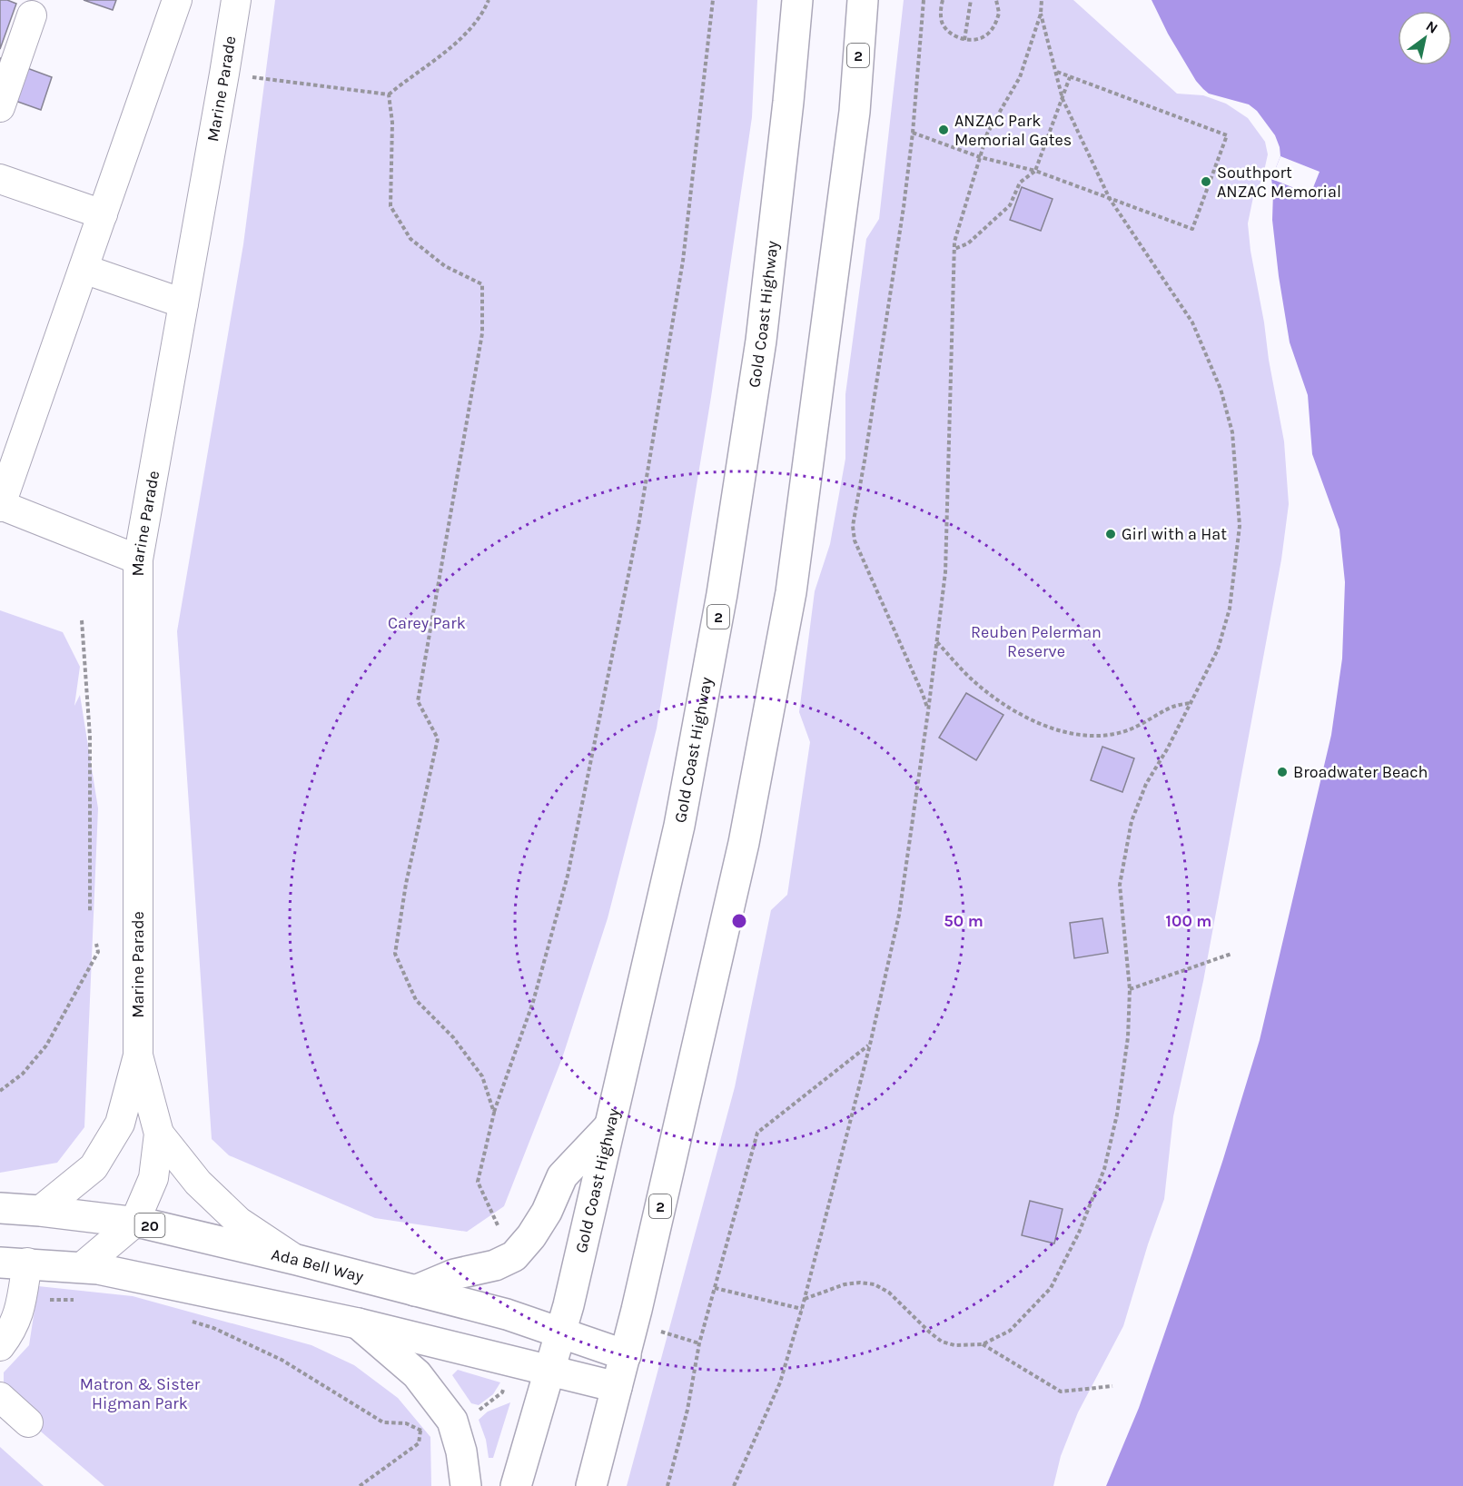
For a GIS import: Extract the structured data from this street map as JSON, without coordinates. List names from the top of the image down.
{
  "streets": {
    "main road": [
      "2",
      "Gold Coast Highway",
      "20",
      "Ada Bell Way"
    ],
    "street": ["Marine Parade"]
  },
  "crossings": [
    ["2", "Ada Bell Way"],
    ["Marine Parade", "Ada Bell Way"],
    ["Gold Coast Highway", "Ada Bell Way"]
  ],
  "parks": ["Carey Park", "Reuben Pelerman Reserve", "Matron & Sister Higman Park"],
  "places": [
    "ANZAC Park Memorial Gates",
    "Southport ANZAC Memorial",
    "Girl with a Hat",
    "Broadwater Beach"
  ],
  "north": "top right",
  "rings": ["50 m", "100 m"]
}
